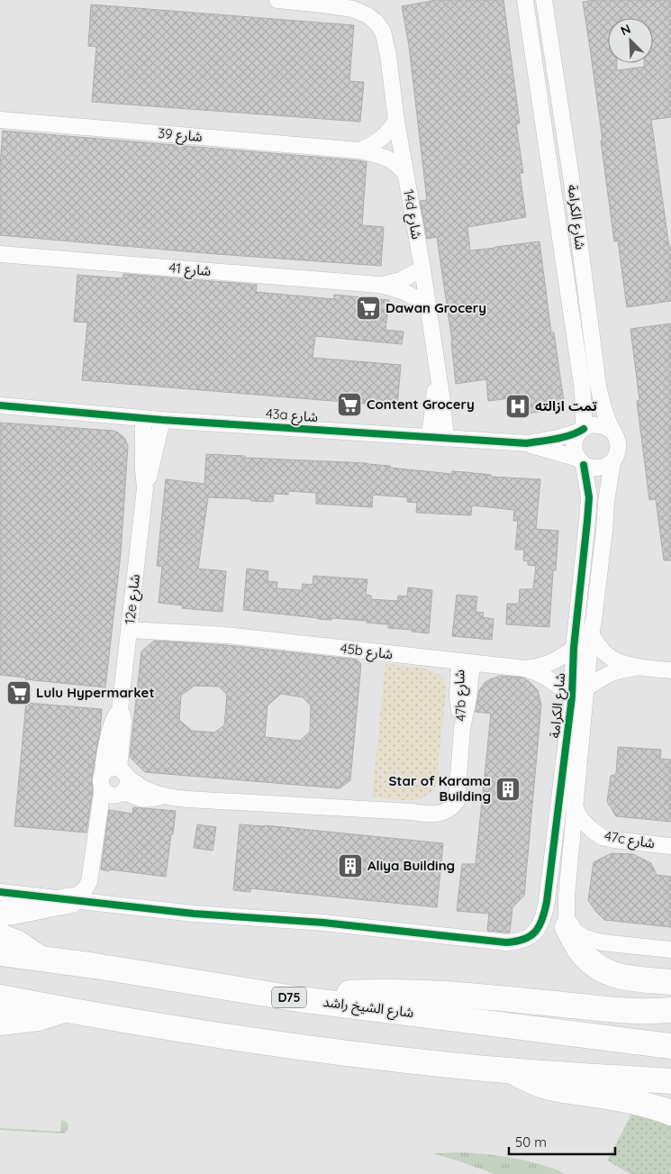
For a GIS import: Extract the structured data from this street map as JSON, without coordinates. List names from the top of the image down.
{
  "streets": {
    "main road": ["D75", "شارع الشيخ راشد"],
    "street": [
      "شارع 39",
      "14d شارع",
      "شارع الكرامة",
      "شارع 41",
      "43a شارع",
      "12e شارع",
      "45b شارع",
      "47b شارع",
      "47c شارع"
    ]
  },
  "crossings": [
    ["شارع 39", "14d شارع"],
    ["14d شارع", "شارع 41"],
    ["14d شارع", "43a شارع"],
    ["شارع الكرامة", "43a شارع"],
    ["شارع الكرامة", "12e شارع"],
    ["شارع الكرامة", "45b شارع"],
    ["شارع الكرامة", "47c شارع"],
    ["43a شارع", "12e شارع"],
    ["12e شارع", "45b شارع"],
    ["12e شارع", "47b شارع"],
    ["45b شارع", "47b شارع"]
  ],
  "places": {
    "supermarket": ["Dawan Grocery", "Content Grocery", "Lulu Hypermarket"],
    "hospital": ["تمت ازالته"],
    "building": ["Star of Karama Building", "Aliya Building"]
  },
  "scale_bar": "50 m",
  "north": "top left"
}
